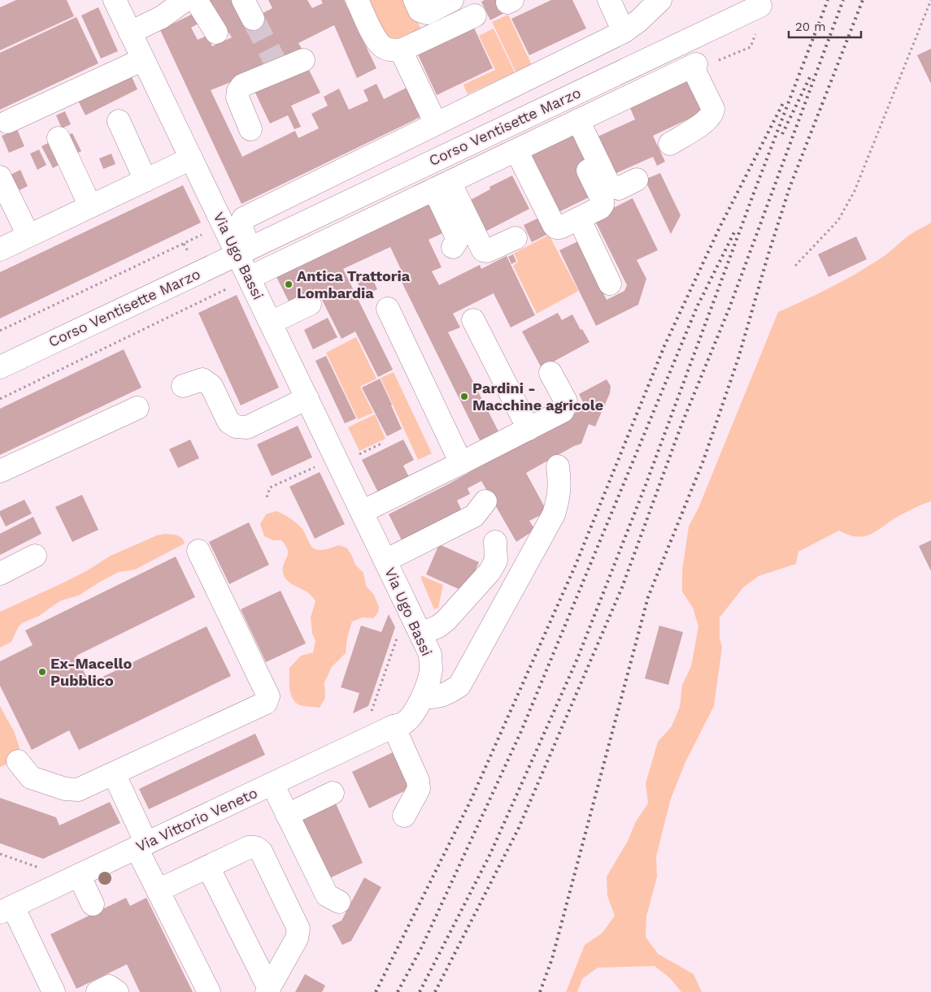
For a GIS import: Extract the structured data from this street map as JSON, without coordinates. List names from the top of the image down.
{
  "streets": {
    "street": ["Corso Ventisette Marzo", "Via Ugo Bassi", "Via Vittorio Veneto"]
  },
  "crossings": [
    ["Corso Ventisette Marzo", "Via Ugo Bassi"],
    ["Via Ugo Bassi", "Via Vittorio Veneto"]
  ],
  "places": ["Antica Trattoria Lombardia", "Pardini - Macchine agricole", "Ex-Macello Pubblico"],
  "scale_bar": "20 m"
}
